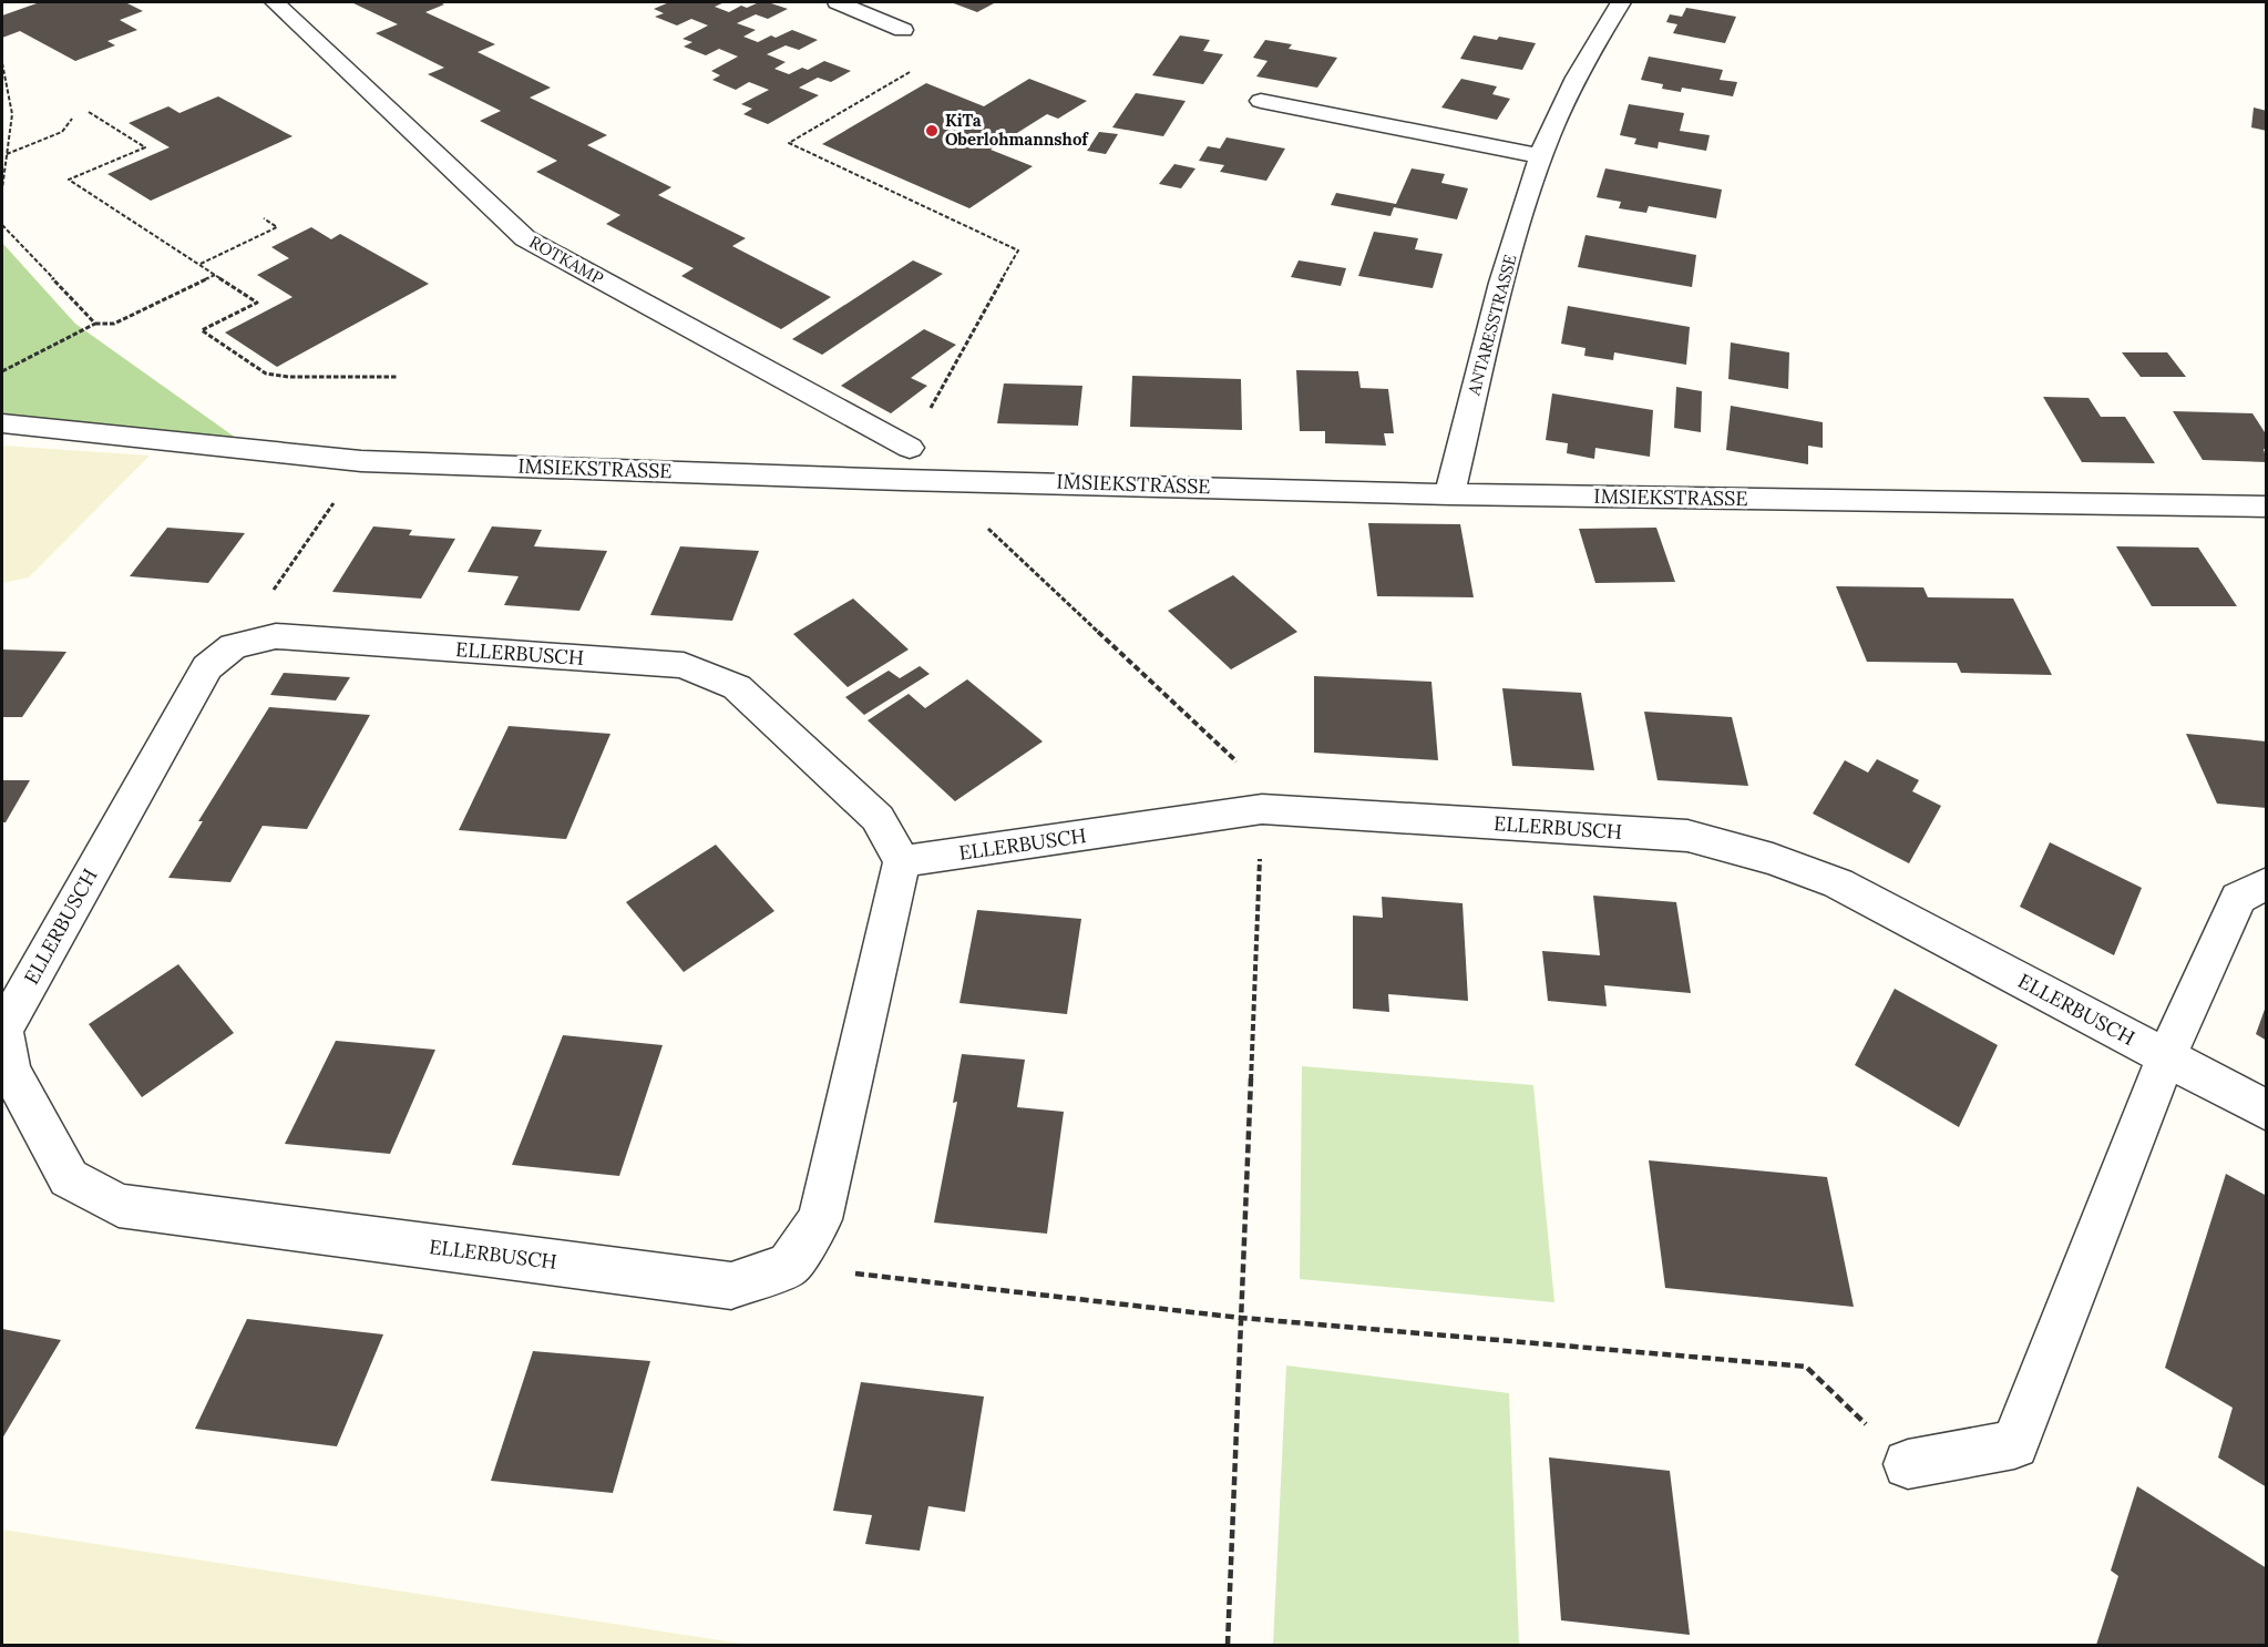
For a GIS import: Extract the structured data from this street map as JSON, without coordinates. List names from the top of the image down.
{
  "streets": {
    "street": [
      "ROTKAMP",
      "ANTARESSTRASSE",
      "IMSIEKSTRASSE",
      "ELLERBUSCH"
    ]
  },
  "crossings": [
    ["ANTARESSTRASSE", "IMSIEKSTRASSE"]
  ],
  "places": ["KiTa Oberlohmannshof"]
}
